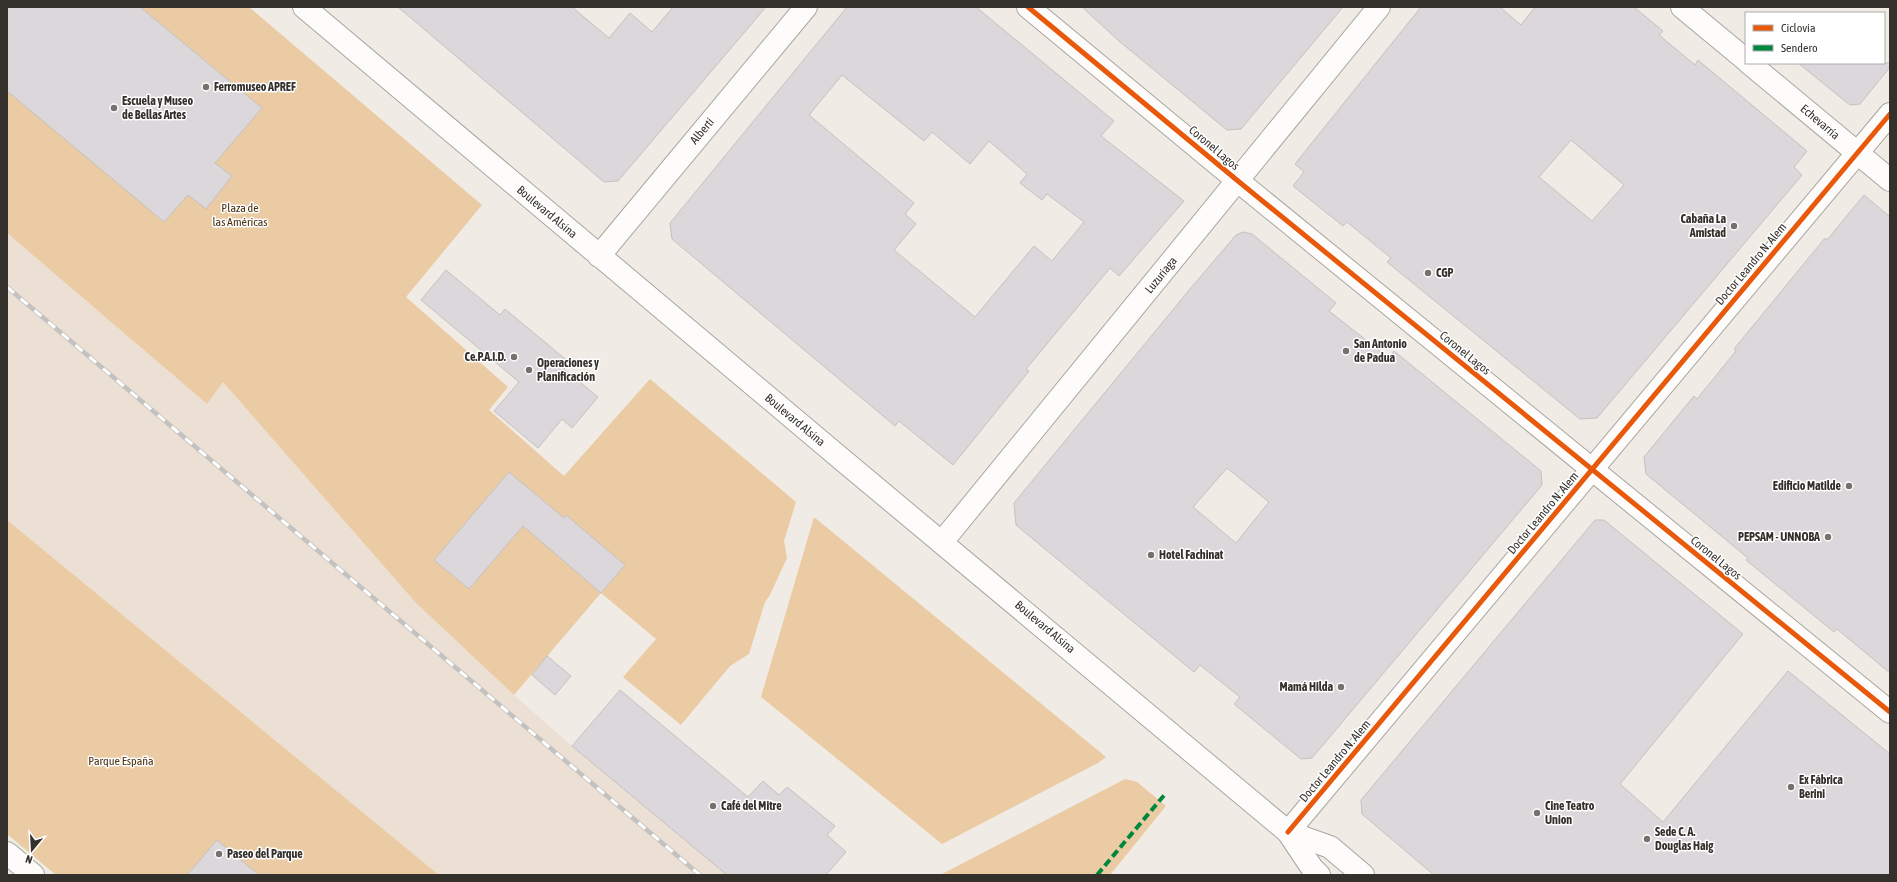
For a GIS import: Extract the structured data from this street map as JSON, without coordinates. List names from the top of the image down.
{
  "streets": {
    "street": [
      "Echevarría",
      "Alberti",
      "Coronel Lagos",
      "Boulevard Alsina",
      "Doctor Leandro N. Alem",
      "Luzuriaga"
    ]
  },
  "crossings": [
    ["Echevarría", "Doctor Leandro N. Alem"],
    ["Alberti", "Boulevard Alsina"],
    ["Coronel Lagos", "Doctor Leandro N. Alem"],
    ["Coronel Lagos", "Luzuriaga"],
    ["Boulevard Alsina", "Doctor Leandro N. Alem"],
    ["Boulevard Alsina", "Luzuriaga"]
  ],
  "parks": ["Plaza de las Américas", "Parque España"],
  "places": [
    "Ferromuseo APREF",
    "Escuela y Museo de Bellas Artes",
    "Cabaña La Amistad",
    "CGP",
    "San Antonio de Padua",
    "Ce.P.A.I.D.",
    "Operaciones y Planificación",
    "Edificio Matilde",
    "PEPSAM - UNNOBA",
    "Hotel Fachinat",
    "Mamá Hilda",
    "Ex Fábrica Berini",
    "Café del Mitre",
    "Cine Teatro Union",
    "Sede C. A. Douglas Haig",
    "Paseo del Parque"
  ],
  "legend": ["Ciclovía", "Sendero"],
  "north": "bottom"
}
